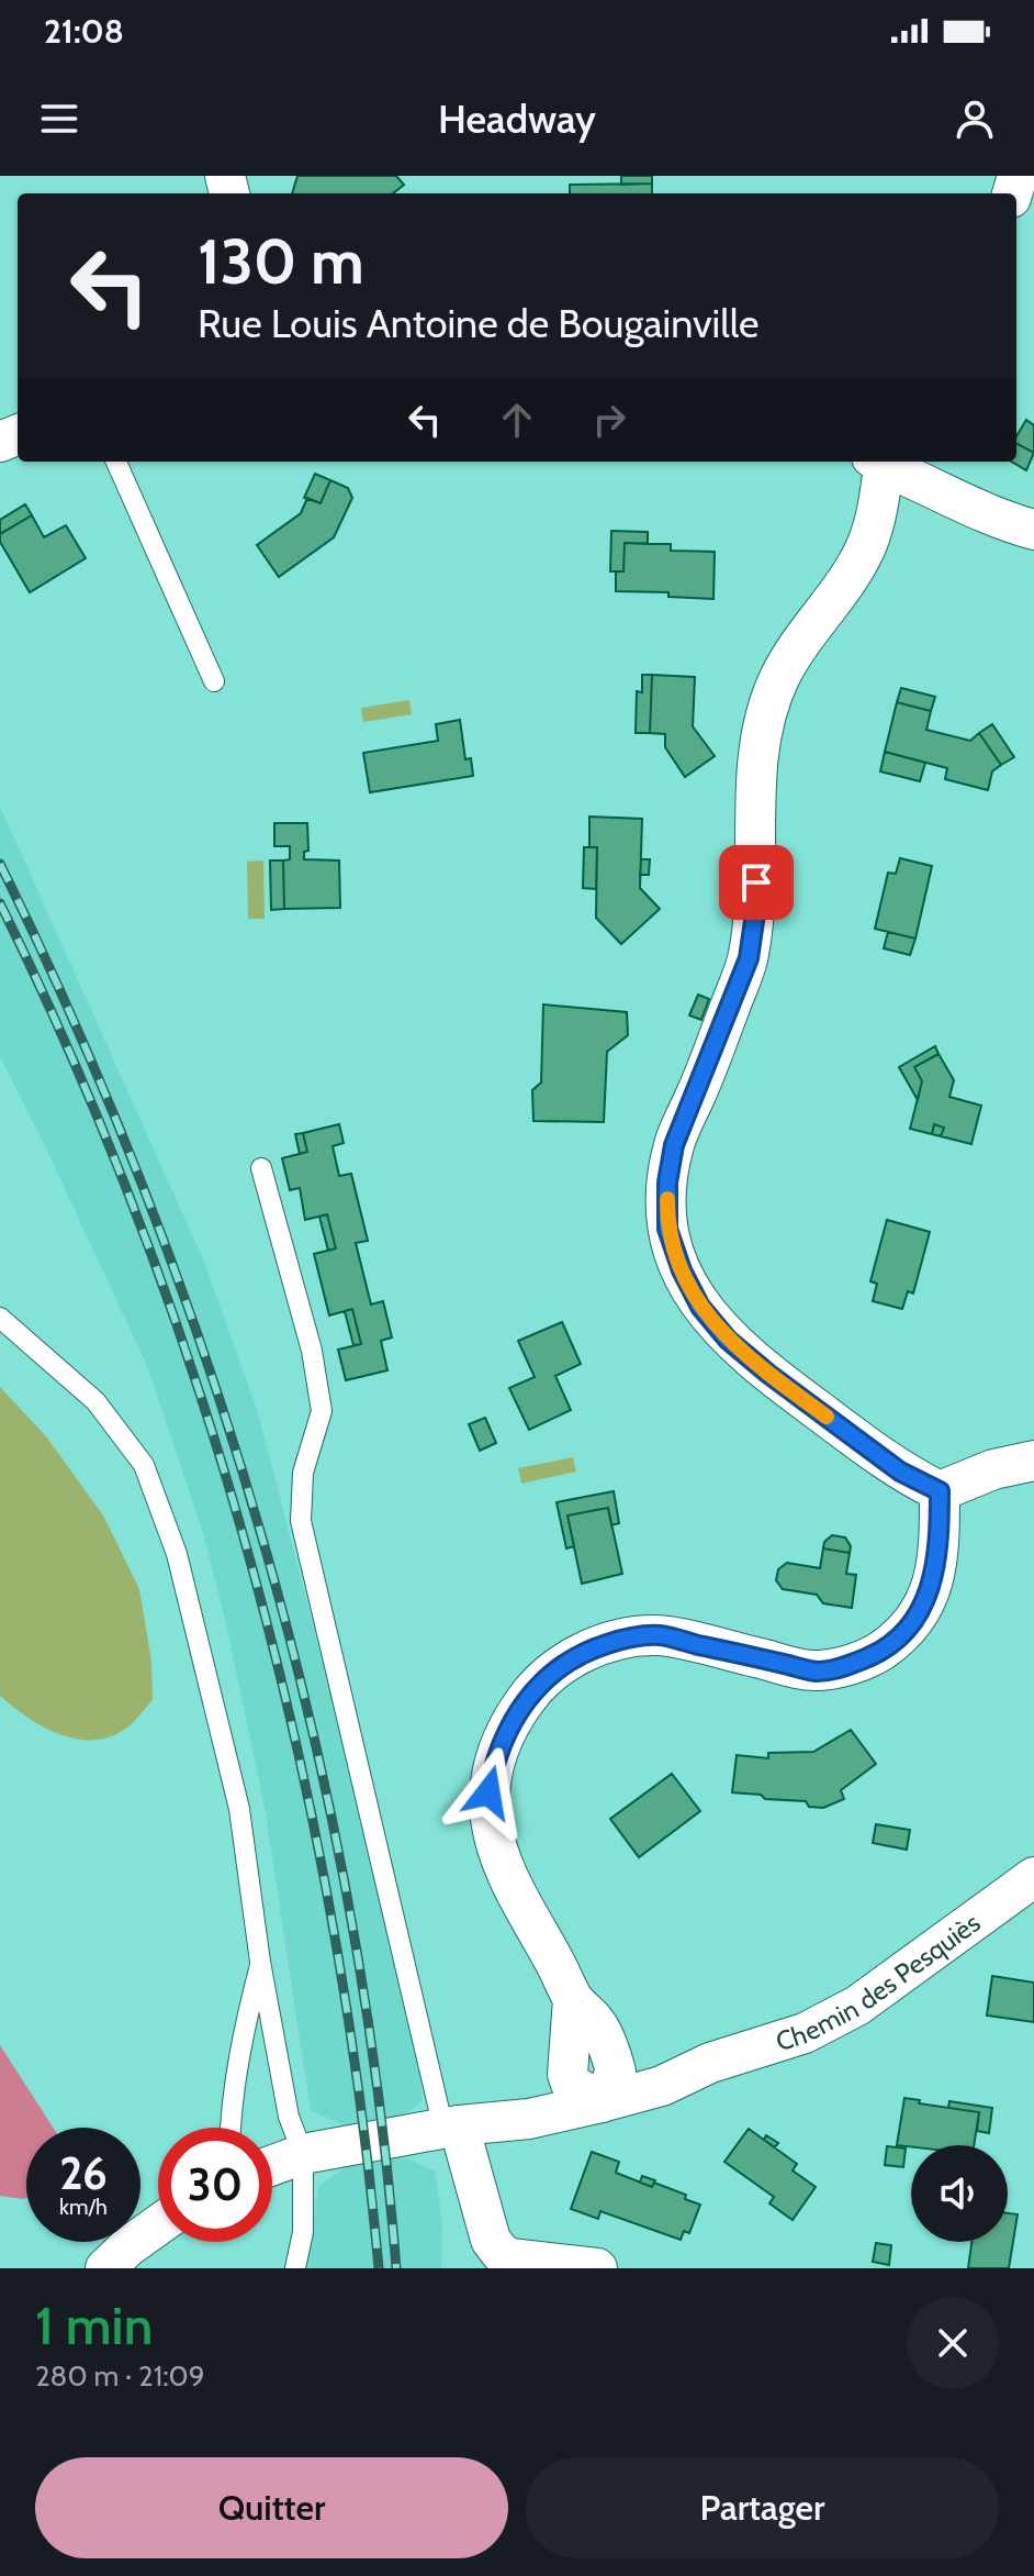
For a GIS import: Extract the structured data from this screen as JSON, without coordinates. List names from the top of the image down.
{
  "streets": {
    "street": ["Chemin des Pesquiès"]
  },
  "page": {
    "status": "21:08",
    "header": "Headway",
    "turn": ["130 m", "Rue Louis Antoine de Bougainville"],
    "speed": "26 km/h",
    "limit": "30",
    "heading": ["1 min", "280 m · 21:09"],
    "buttons": ["Quitter", "Partager"]
  }
}
